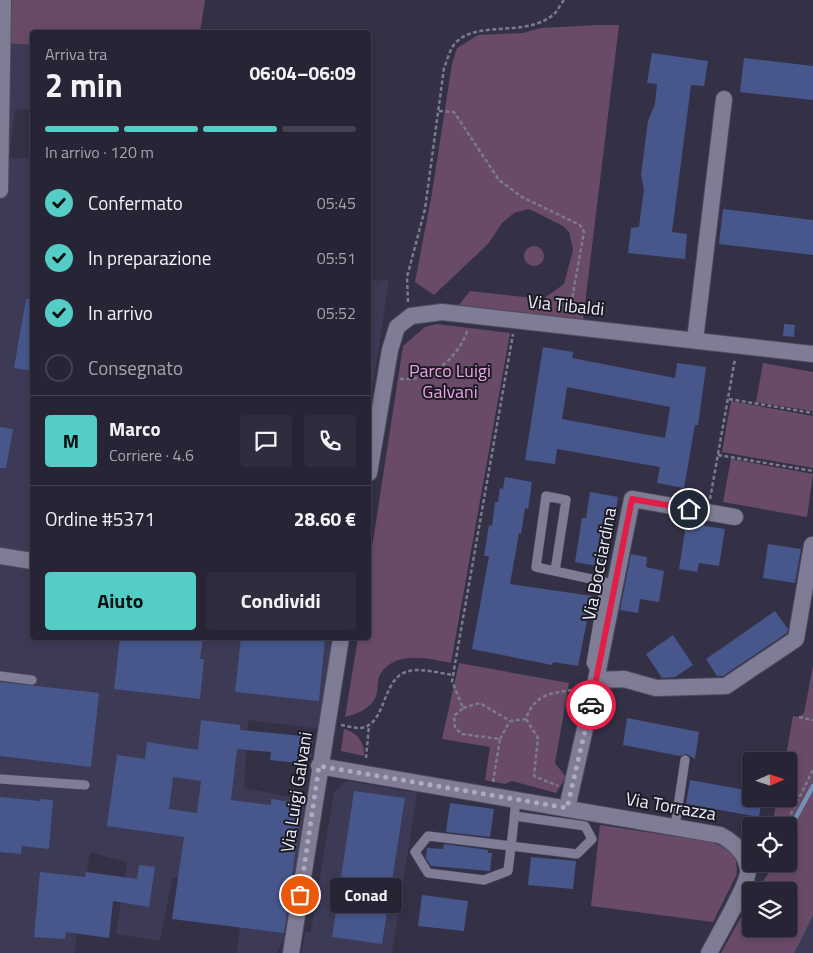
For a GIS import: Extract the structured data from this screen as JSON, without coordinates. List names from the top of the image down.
{
  "streets": {
    "street": [
      "Via Tibaldi",
      "Via Bocciardina",
      "Via Luigi Galvani",
      "Via Torrazza"
    ]
  },
  "crossings": [
    ["Via Luigi Galvani", "Via Torrazza"]
  ],
  "parks": ["Parco Luigi Galvani"],
  "places": ["Conad"],
  "north": "right",
  "page": {
    "heading": ["2 min", "Arriva tra", "06:04–06:09"],
    "panel": [
      "Marco",
      "Corriere · 4.6",
      "Ordine #5371",
      "28.60 €"
    ],
    "bar": "In arrivo · 120 m",
    "list": [
      ["Confermato", "05:45"],
      ["In preparazione", "05:51"],
      ["In arrivo", "05:52"],
      "Consegnato"
    ],
    "round": "M",
    "buttons": ["Aiuto", "Condividi"],
    "bubble": "Conad"
  }
}
